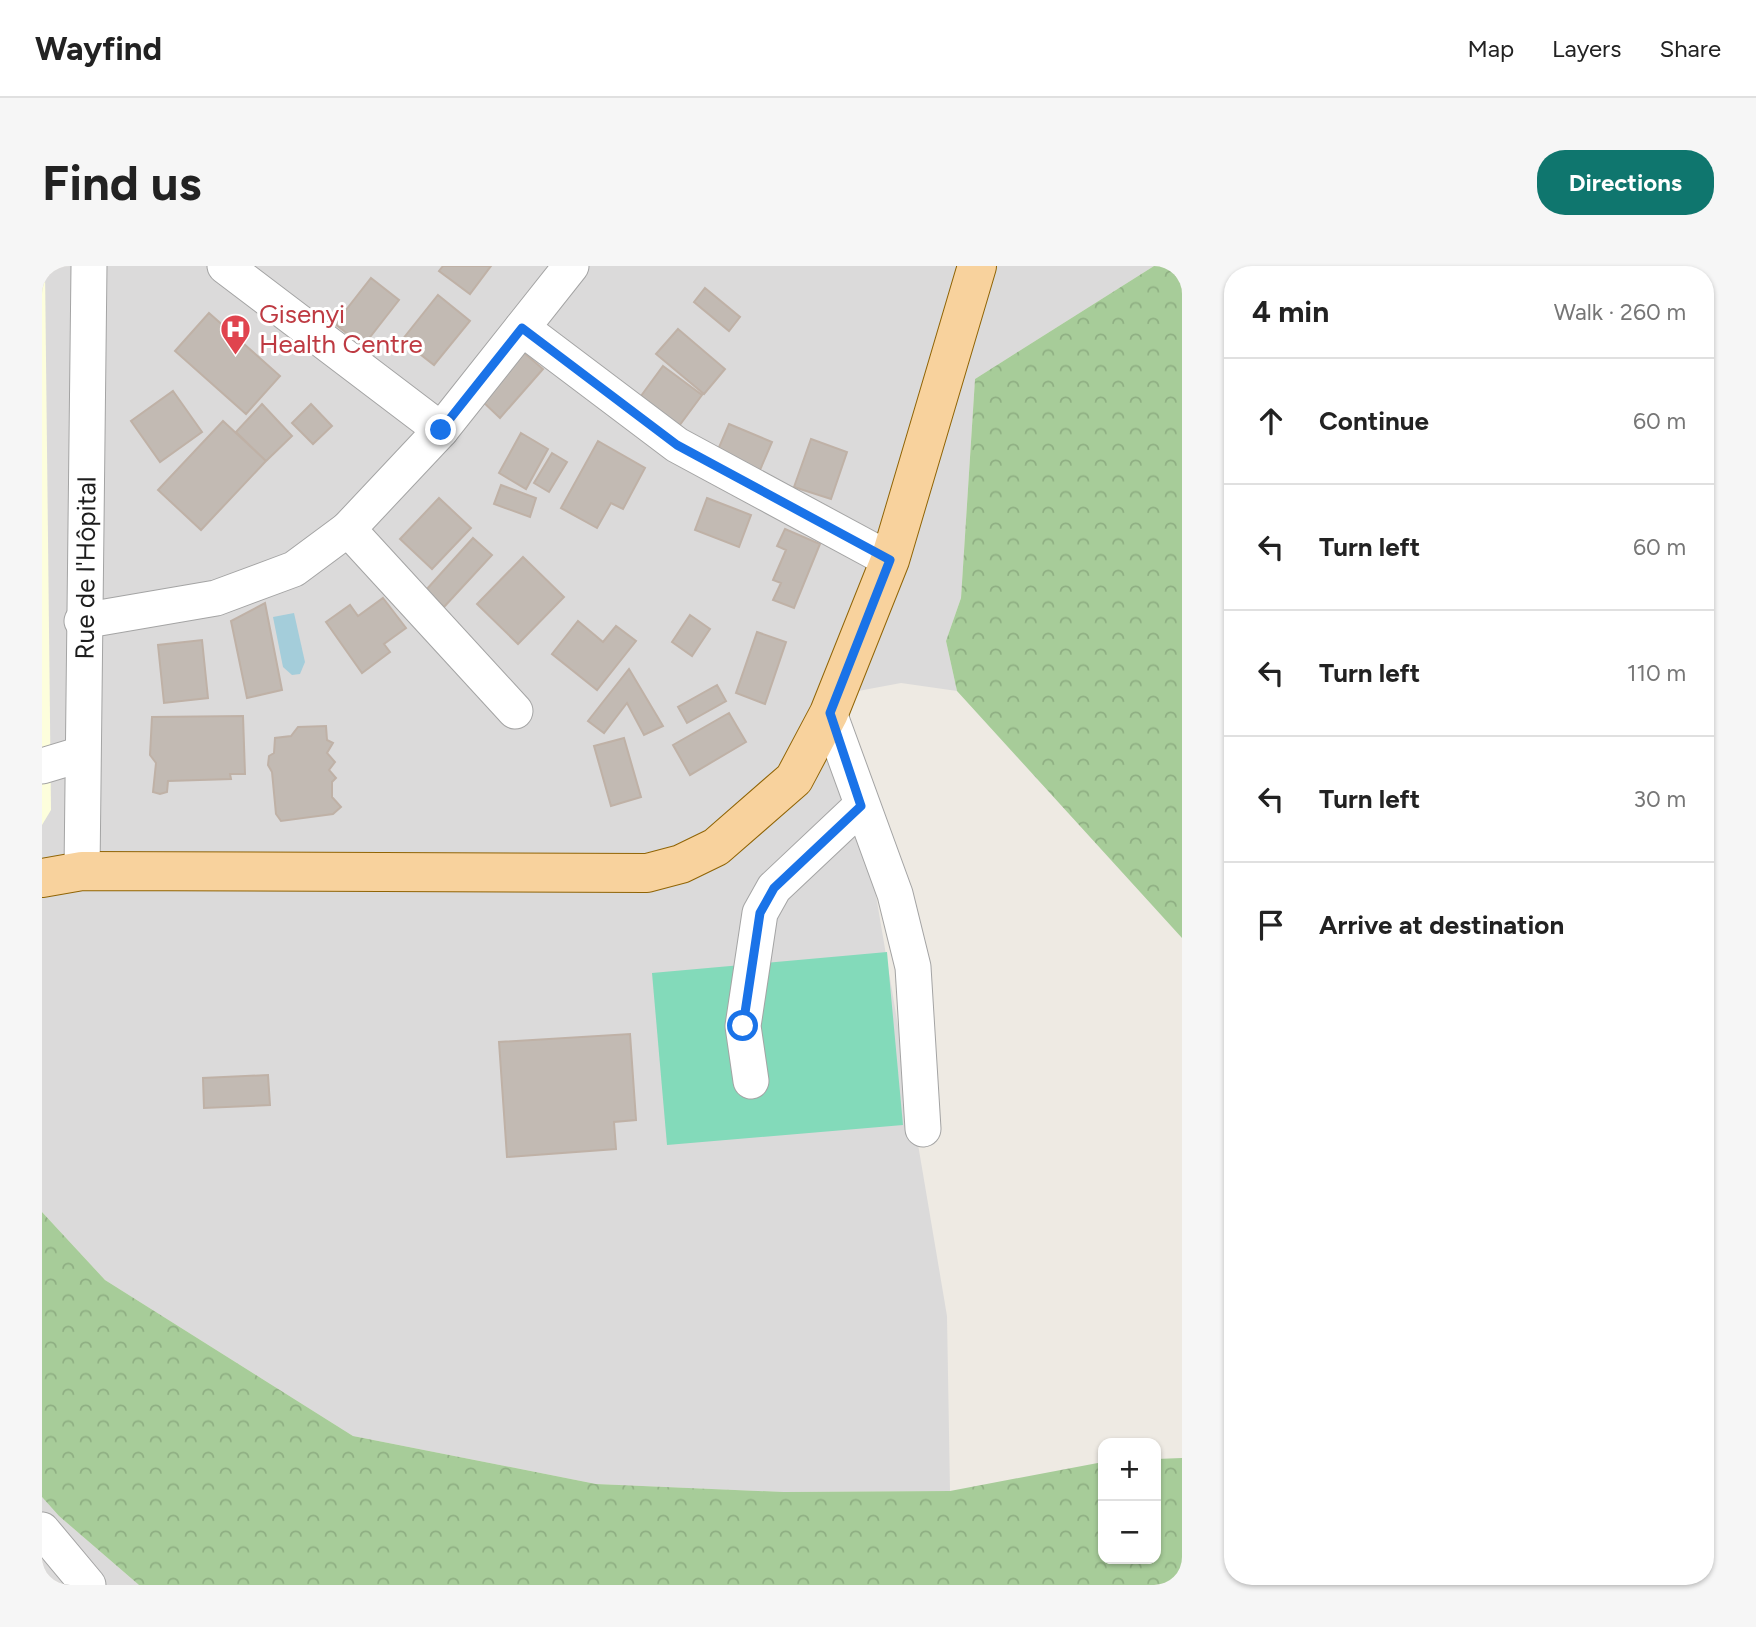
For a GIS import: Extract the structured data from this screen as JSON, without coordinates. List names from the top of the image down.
{
  "streets": {
    "street": ["Rue de l'Hôpital"]
  },
  "places": {
    "hospital": ["Gisenyi Health Centre"]
  },
  "page": {
    "header": "Wayfind",
    "nav": ["Map", "Layers", "Share"],
    "buttons": "Directions",
    "title": "Find us",
    "heading": ["4 min", "Walk · 260 m"],
    "list": [
      ["Continue", "60 m"],
      ["Turn left", "60 m"],
      ["Turn left", "110 m"],
      ["Turn left", "30 m"],
      "Arrive at destination"
    ],
    "map_buttons": ["+", "−"]
  }
}
